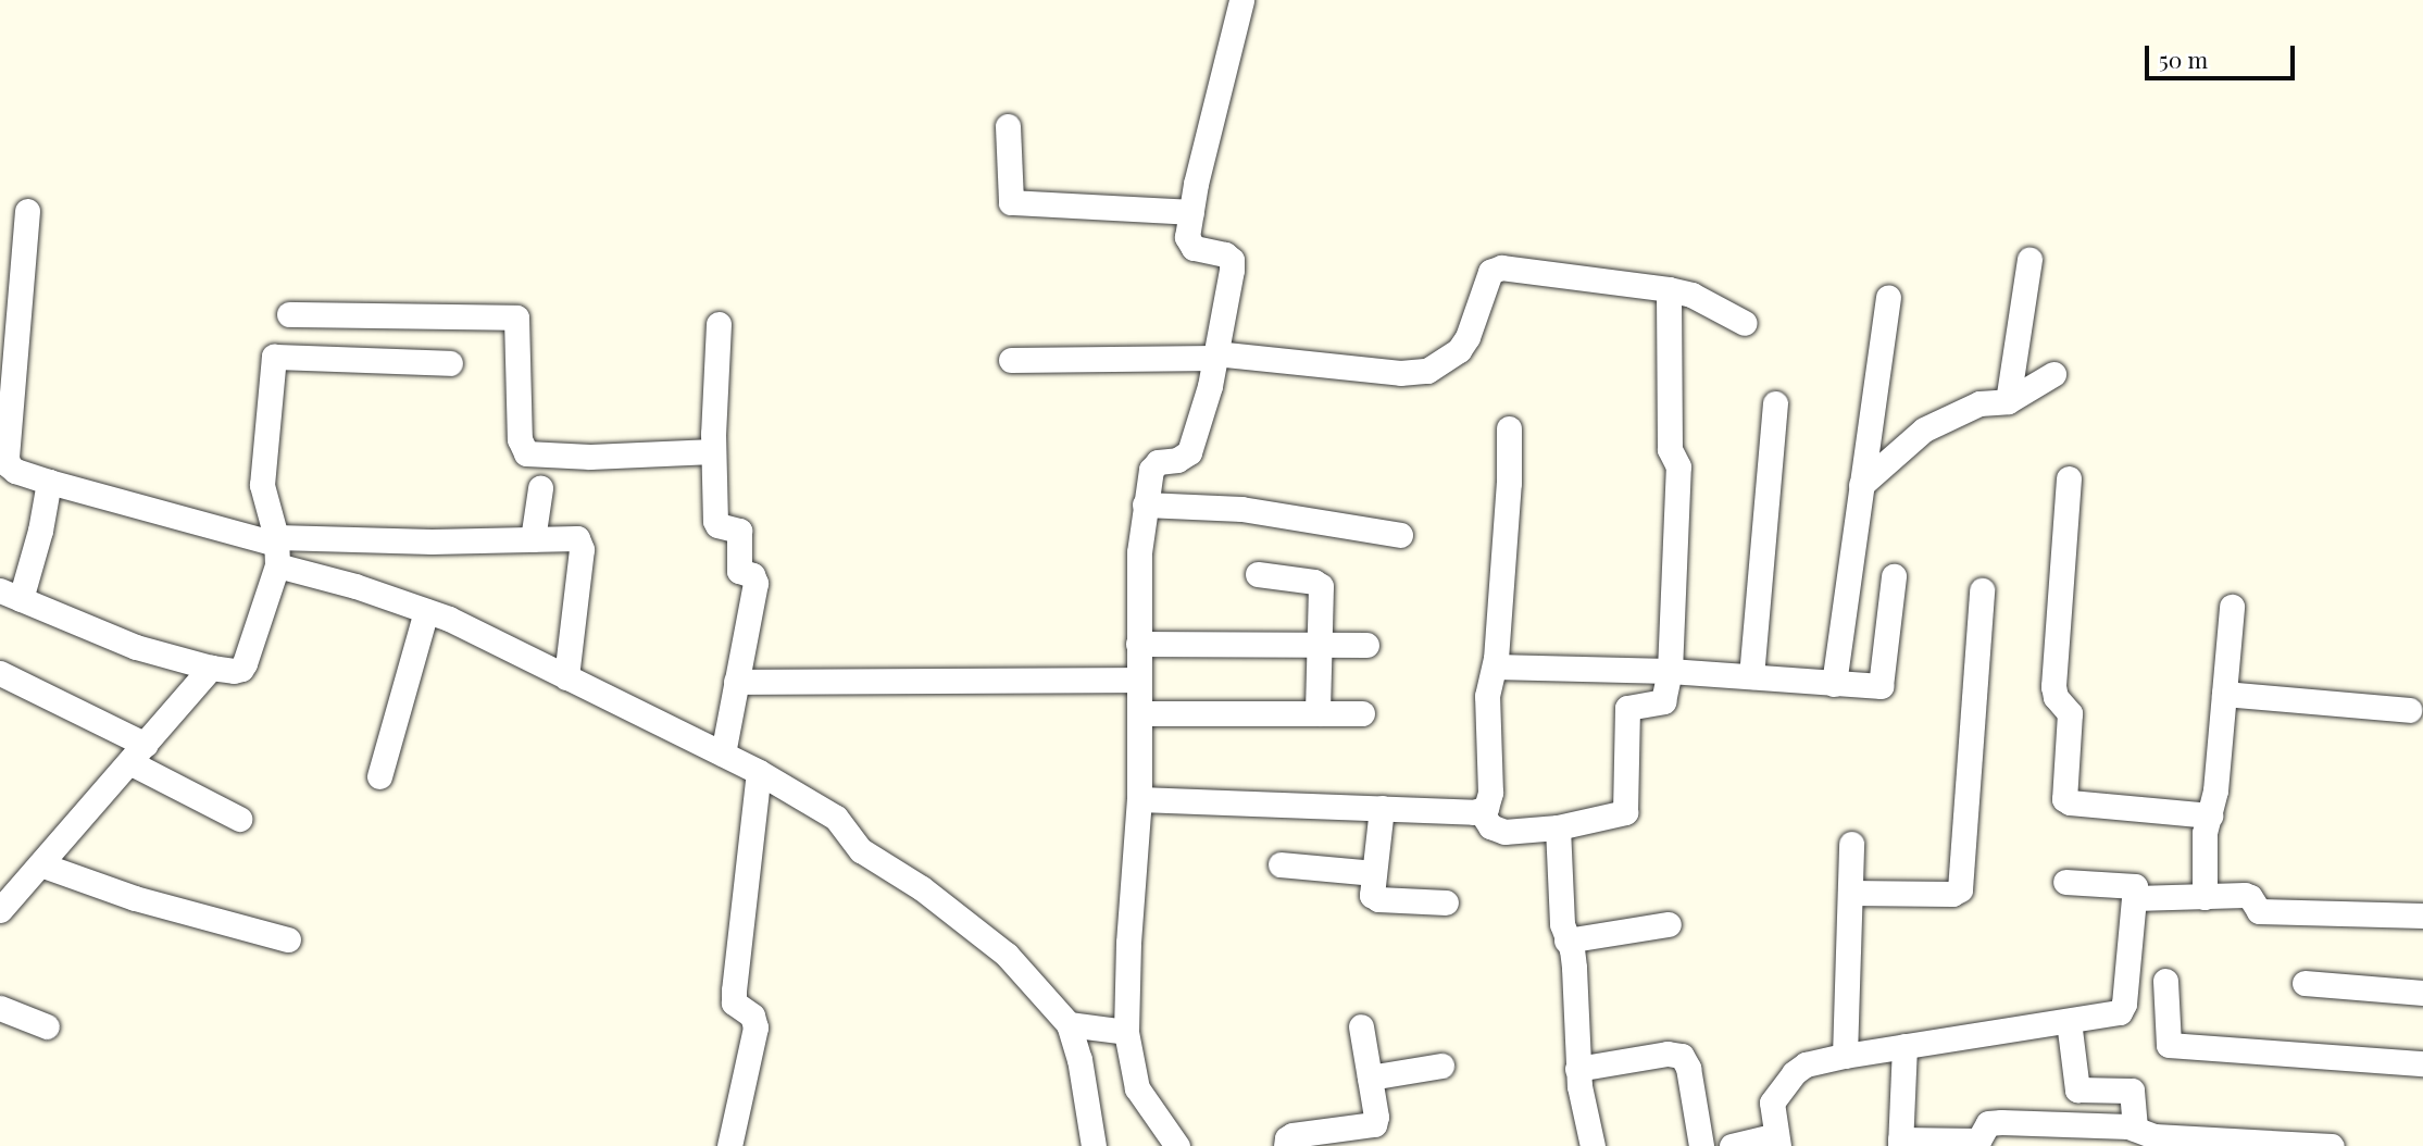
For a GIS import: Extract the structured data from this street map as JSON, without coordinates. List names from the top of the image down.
{
  "scale_bar": "50 m"
}
